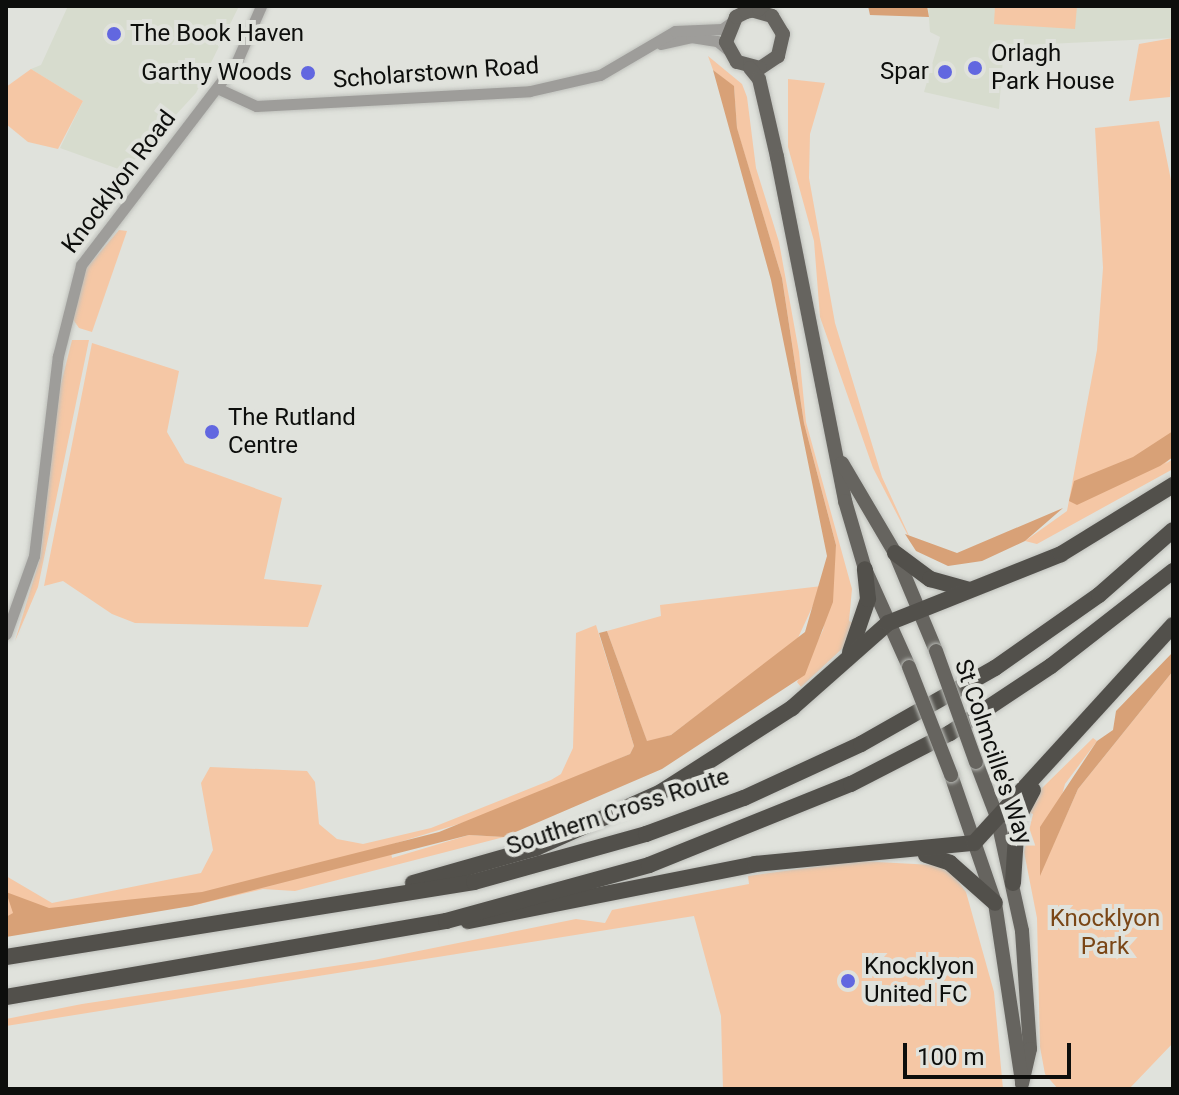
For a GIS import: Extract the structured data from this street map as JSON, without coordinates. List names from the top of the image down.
{
  "streets": {
    "highway": ["Southern Cross Route"],
    "main road": ["St Colmcille's Way"],
    "street": ["Scholarstown Road", "Knocklyon Road"]
  },
  "crossings": [
    ["Scholarstown Road", "Knocklyon Road"],
    ["Scholarstown Road", "St Colmcille's Way"]
  ],
  "parks": ["Knocklyon Park"],
  "places": [
    "The Book Haven",
    "Orlagh Park House",
    "Spar",
    "Garthy Woods",
    "The Rutland Centre",
    "Knocklyon United FC"
  ],
  "scale_bar": "100 m"
}
